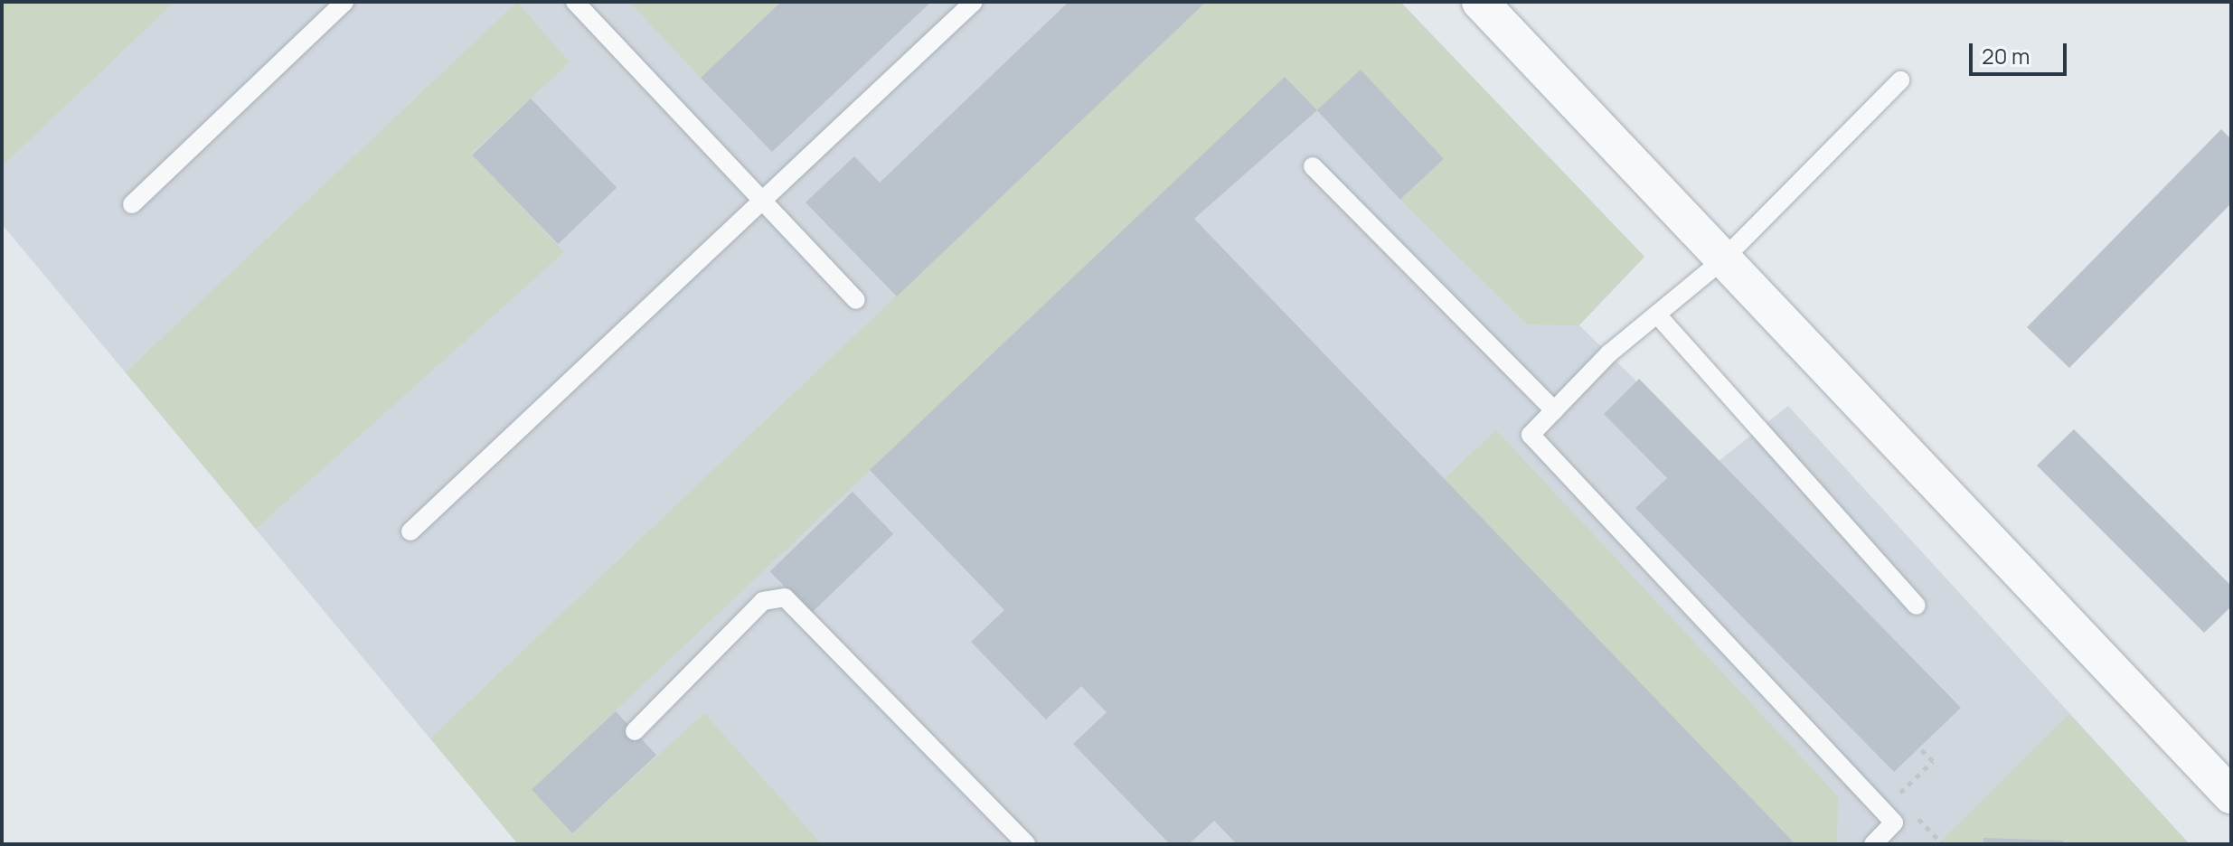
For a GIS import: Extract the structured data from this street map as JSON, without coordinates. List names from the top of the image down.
{
  "scale_bar": "20 m"
}
